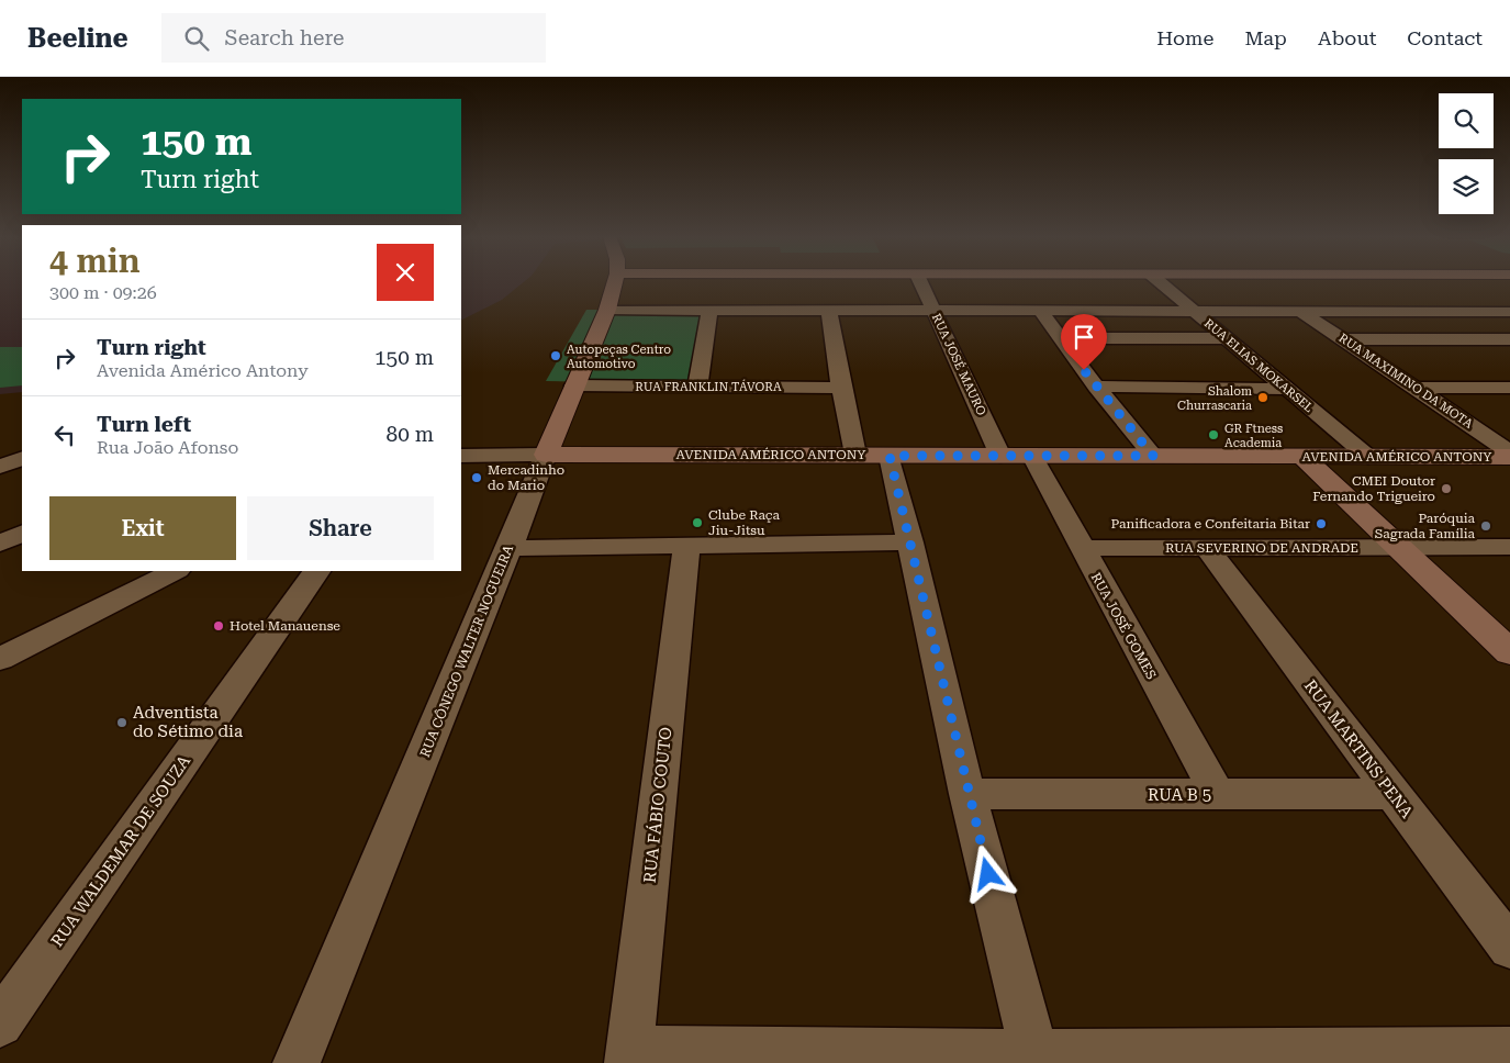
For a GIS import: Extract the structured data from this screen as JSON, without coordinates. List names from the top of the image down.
{
  "streets": {
    "street": [
      "RUA JOSÉ MAURO",
      "RUA ELIAS MOKARSEL",
      "RUA MAXIMINO DA MOTA",
      "RUA FRANKLIN TÁVORA",
      "AVENIDA AMÉRICO ANTONY",
      "RUA SEVERINO DE ANDRADE",
      "RUA JOSÉ GOMES",
      "RUA CÔNEGO WALTER NOGUEIRA",
      "RUA MARTINS PENA",
      "RUA B 5",
      "RUA FÁBIO COUTO",
      "RUA WALDEMAR DE SOUZA"
    ]
  },
  "crossings": [
    ["RUA JOSÉ MAURO", "AVENIDA AMÉRICO ANTONY"],
    ["RUA ELIAS MOKARSEL", "AVENIDA AMÉRICO ANTONY"],
    ["RUA FRANKLIN TÁVORA", "RUA CÔNEGO WALTER NOGUEIRA"],
    ["AVENIDA AMÉRICO ANTONY", "RUA JOSÉ GOMES"],
    ["AVENIDA AMÉRICO ANTONY", "RUA CÔNEGO WALTER NOGUEIRA"],
    ["RUA SEVERINO DE ANDRADE", "RUA JOSÉ GOMES"],
    ["RUA SEVERINO DE ANDRADE", "RUA MARTINS PENA"],
    ["RUA JOSÉ GOMES", "RUA B 5"],
    ["RUA MARTINS PENA", "RUA B 5"]
  ],
  "places": [
    "Autopeças Centro Automotivo",
    "Shalom Churrascaria",
    "GR Ftness Academia",
    "Mercadinho do Mario",
    "CMEI Doutor Fernando Trigueiro",
    "Clube Raça Jiu-Jitsu",
    "Panificadora e Confeitaria Bitar",
    "Paróquia Sagrada Família",
    "Hotel Manauense",
    "Adventista do Sétimo dia"
  ],
  "page": {
    "header": "Beeline",
    "search": "Search here",
    "nav": [
      "Home",
      "Map",
      "About",
      "Contact"
    ],
    "turn": ["150 m", "Turn right"],
    "heading": ["4 min", "300 m · 09:26"],
    "list": [
      {
        "name": "Turn right",
        "note": "Avenida Américo Antony",
        "value": "150 m"
      },
      {
        "name": "Turn left",
        "note": "Rua João Afonso",
        "value": "80 m"
      }
    ],
    "buttons": ["Exit", "Share"]
  }
}
